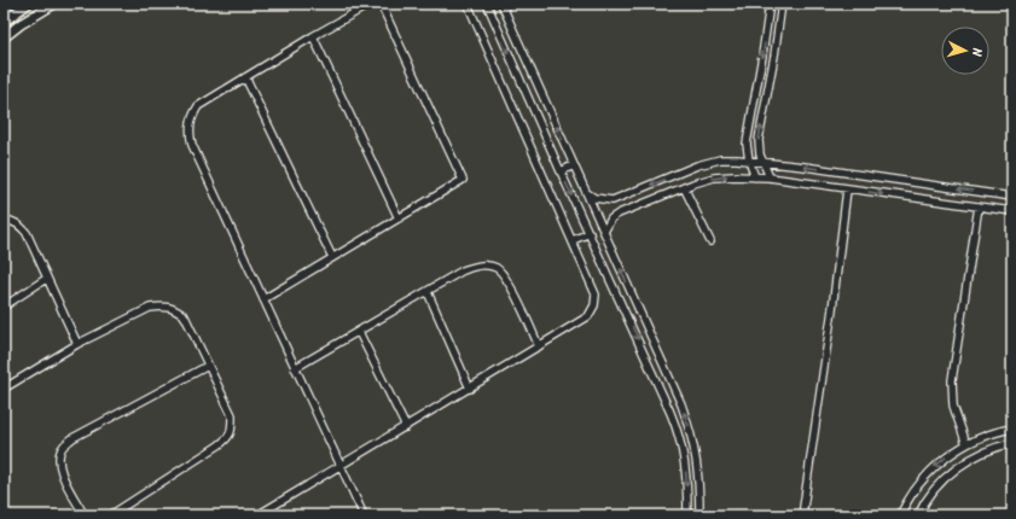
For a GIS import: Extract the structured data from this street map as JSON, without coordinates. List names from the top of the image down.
{
  "north": "right"
}
